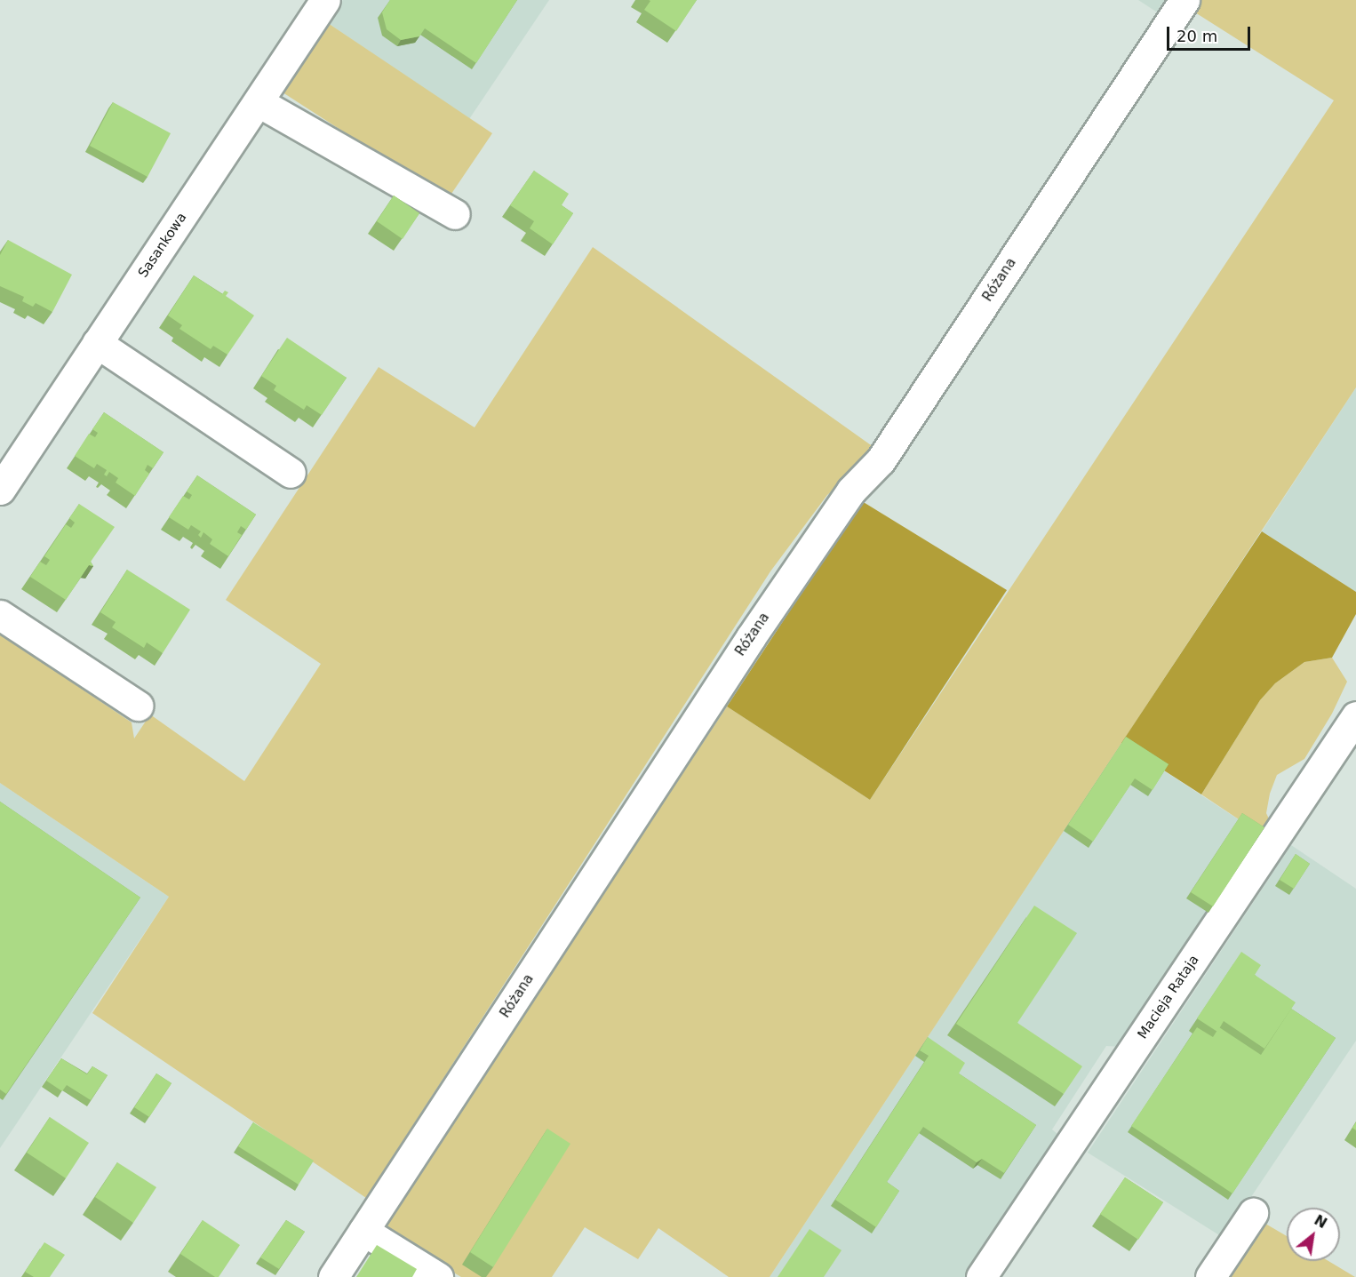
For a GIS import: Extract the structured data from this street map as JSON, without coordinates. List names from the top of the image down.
{
  "streets": {
    "street": ["Sasankowa", "Różana", "Macieja Rataja"]
  },
  "scale_bar": "20 m",
  "north": "top right"
}
